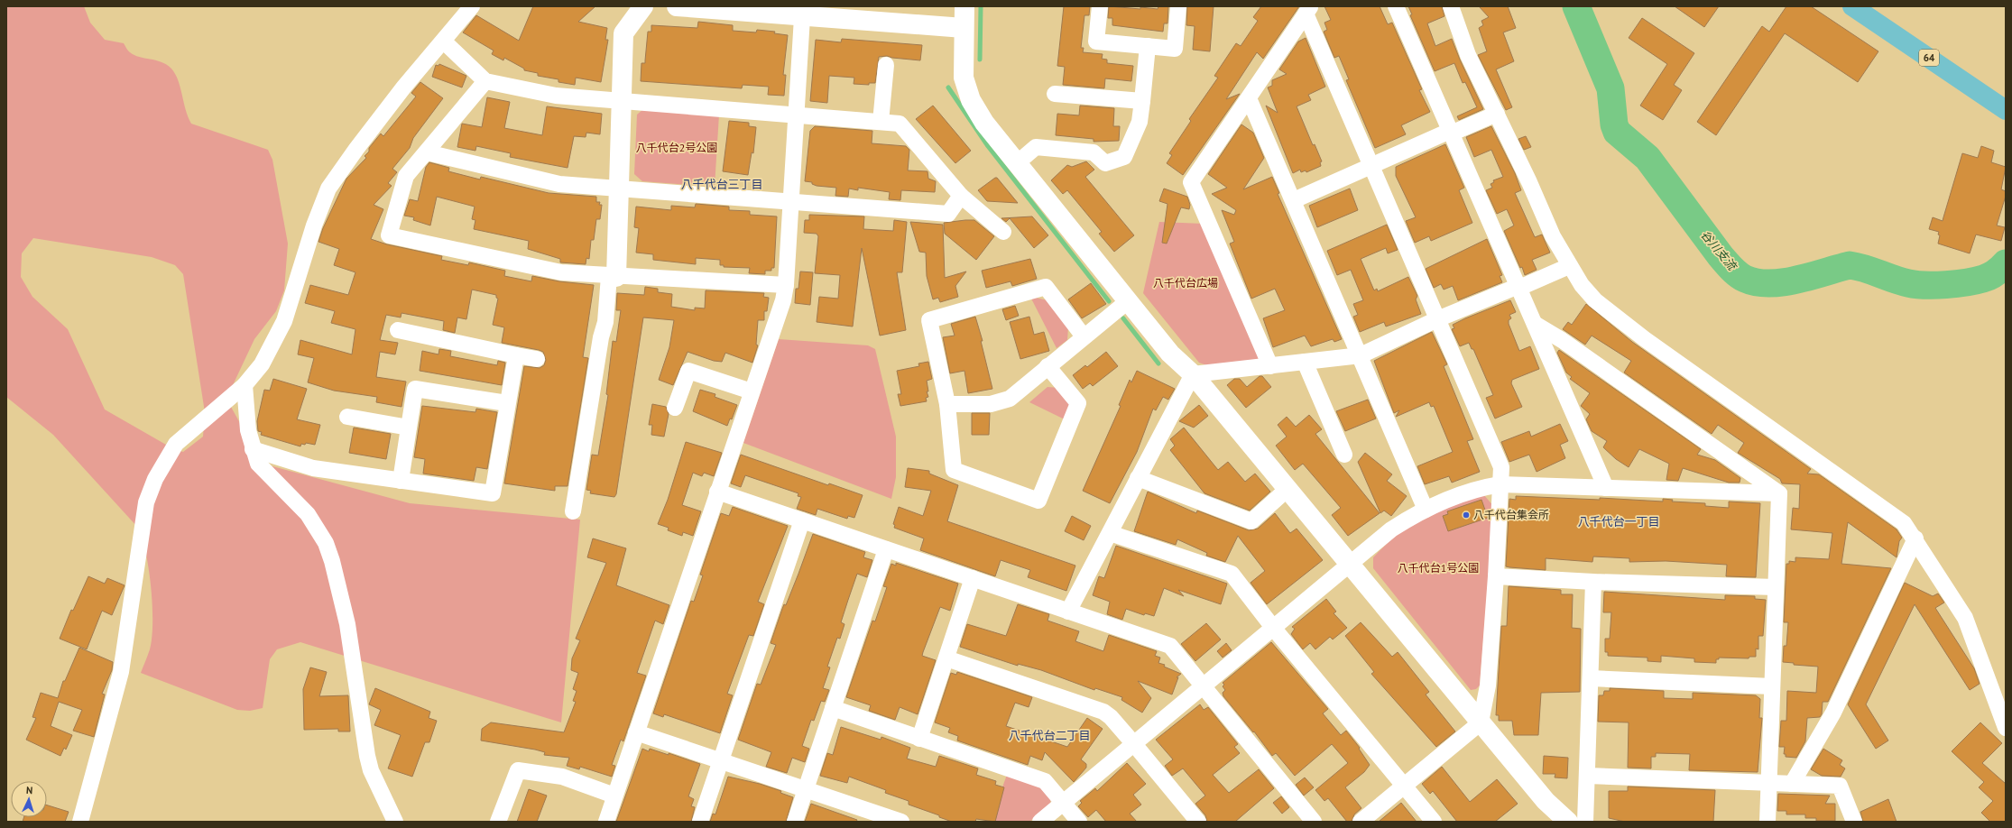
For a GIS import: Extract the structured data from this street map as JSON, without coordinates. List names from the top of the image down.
{
  "streets": {
    "main road": ["64"]
  },
  "districts": ["八千代台三丁目", "八千代台一丁目", "八千代台二丁目"],
  "water": ["谷川支流"],
  "parks": ["八千代台2号公園", "八千代台広場", "八千代台1号公園"],
  "places": ["八千代台集会所"],
  "north": "top"
}
